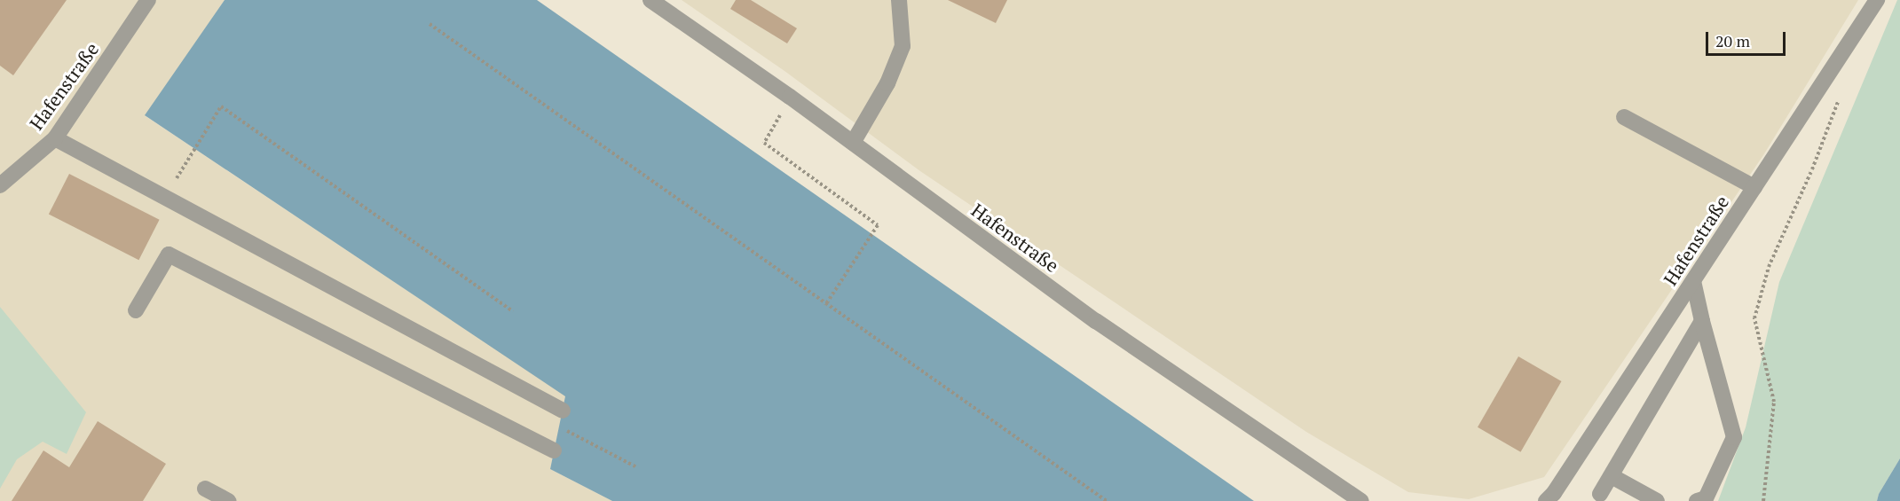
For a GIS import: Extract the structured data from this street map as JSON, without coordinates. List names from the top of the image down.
{
  "streets": {
    "street": ["Hafenstraße"]
  },
  "scale_bar": "20 m"
}
